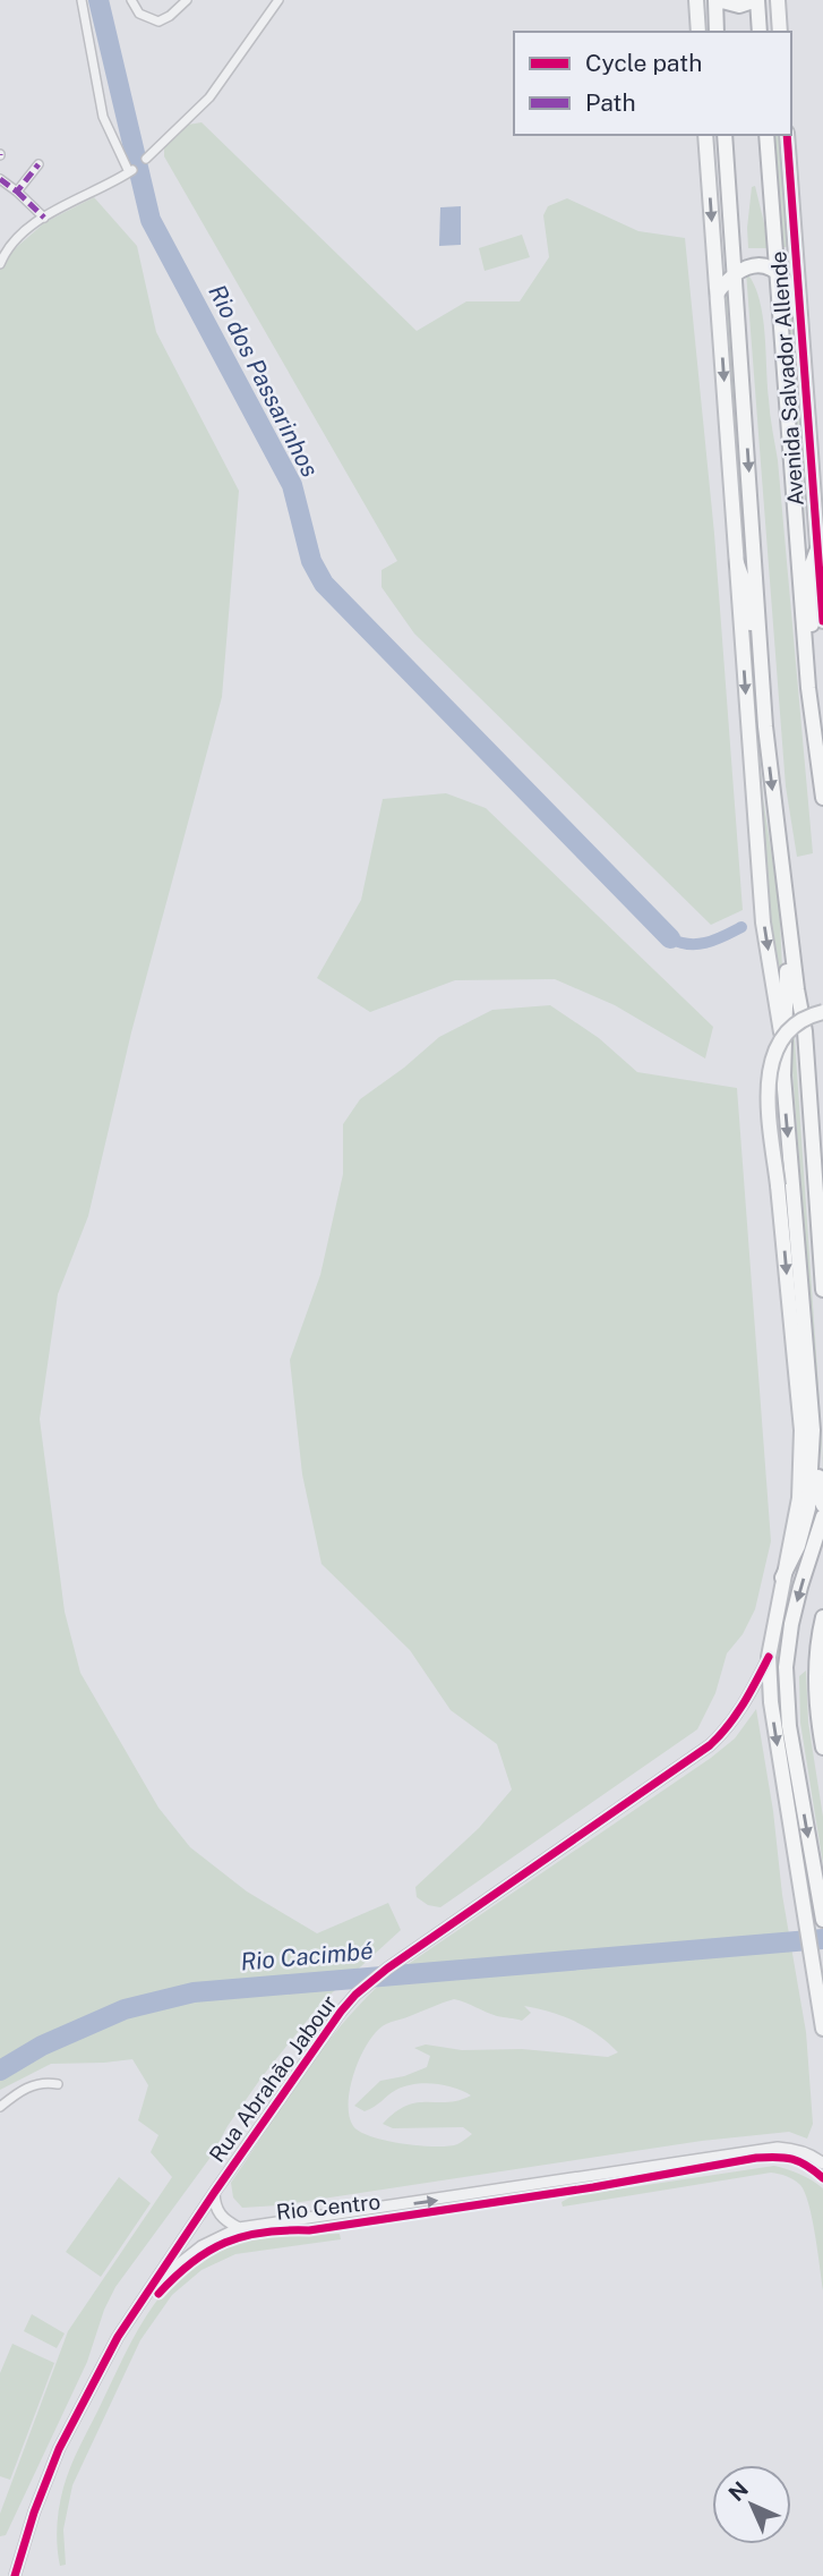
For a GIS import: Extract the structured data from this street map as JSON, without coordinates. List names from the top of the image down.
{
  "streets": {
    "main road": ["Avenida Salvador Allende"],
    "street": ["Rua Abrahão Jabour"],
    "cycle path": ["Rio Centro"]
  },
  "water": ["Rio dos Passarinhos", "Rio Cacimbé"],
  "legend": ["Cycle path", "Path"],
  "north": "top left"
}
